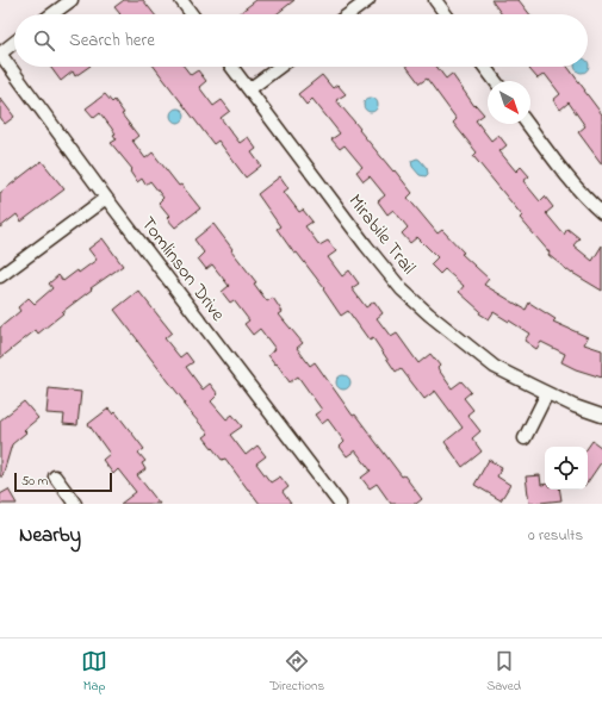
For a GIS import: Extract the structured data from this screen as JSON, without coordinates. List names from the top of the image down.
{
  "streets": {
    "street": ["Mirabile Trail", "Tomlinson Drive"]
  },
  "scale_bar": "50 m",
  "north": "bottom right",
  "page": {
    "search": "Search here",
    "scale": "50 m",
    "heading": ["Nearby", "0 results"],
    "nav": ["Map", "Directions", "Saved"]
  }
}
